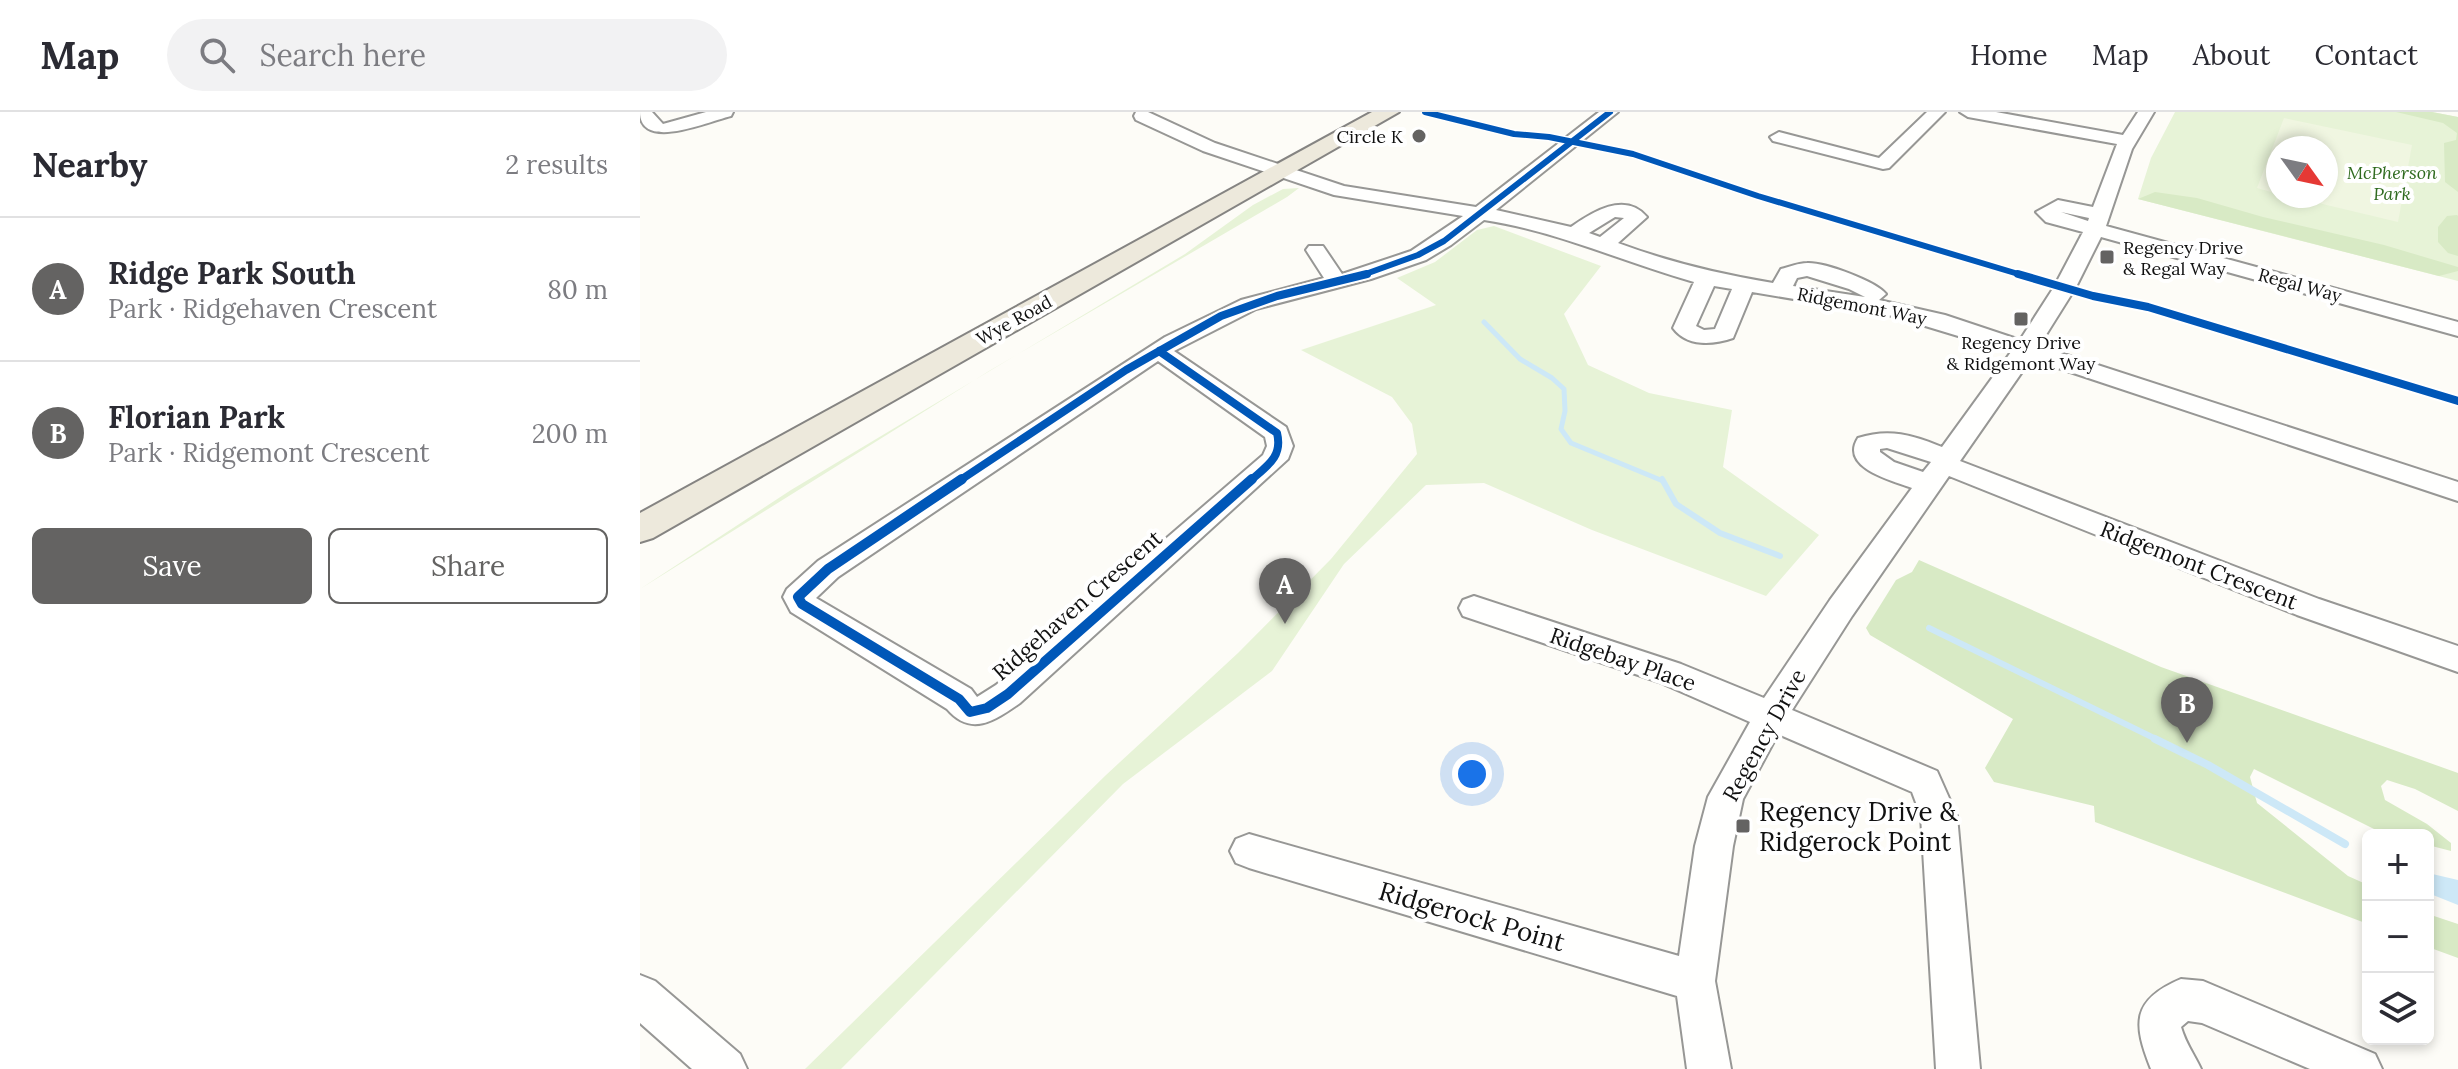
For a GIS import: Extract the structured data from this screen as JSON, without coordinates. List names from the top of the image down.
{
  "streets": {
    "main road": ["Wye Road"],
    "street": [
      "Regal Way",
      "Ridgemont Way",
      "Ridgemont Crescent",
      "Ridgehaven Crescent",
      "Ridgebay Place",
      "Regency Drive",
      "Ridgerock Point"
    ]
  },
  "crossings": [
    ["Regal Way", "Regency Drive"],
    ["Ridgemont Way", "Wye Road"],
    ["Ridgemont Way", "Ridgehaven Crescent"],
    ["Ridgemont Way", "Regency Drive"],
    ["Ridgemont Crescent", "Regency Drive"],
    ["Ridgebay Place", "Regency Drive"],
    ["Regency Drive", "Ridgerock Point"]
  ],
  "parks": ["McPherson Park"],
  "places": {
    "other": ["Circle K"],
    "transit": ["Regency Drive & Regal Way", "Regency Drive & Ridgemont Way", "Regency Drive & Ridgerock Point"]
  },
  "north": "bottom right",
  "page": {
    "header": "Map",
    "search": "Search here",
    "nav": [
      "Home",
      "Map",
      "About",
      "Contact"
    ],
    "heading": ["Nearby", "2 results"],
    "list": [
      {
        "mark": "A",
        "name": "Ridge Park South",
        "note": "Park · Ridgehaven Crescent",
        "value": "80 m"
      },
      {
        "mark": "B",
        "name": "Florian Park",
        "note": "Park · Ridgemont Crescent",
        "value": "200 m"
      }
    ],
    "buttons": ["Save", "Share"],
    "pins": ["A", "B"],
    "map_buttons": ["+", "−"]
  }
}
